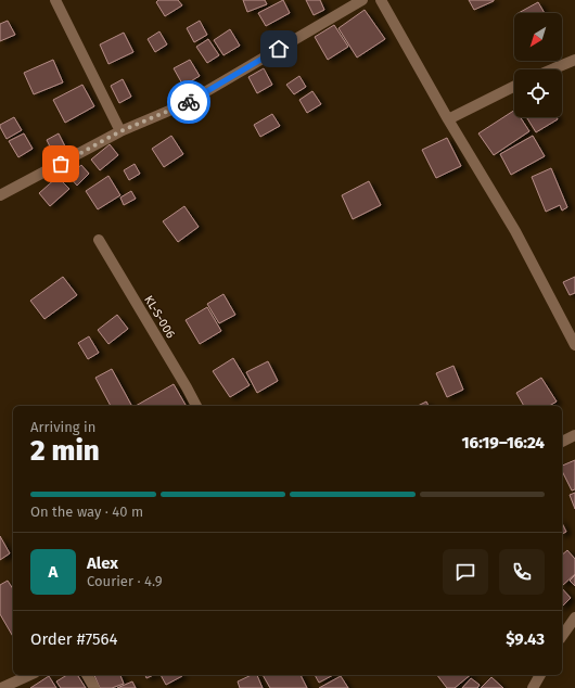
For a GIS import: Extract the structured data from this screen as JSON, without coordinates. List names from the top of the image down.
{
  "streets": {
    "street": ["KL-S-006"]
  },
  "north": "bottom left",
  "page": {
    "heading": ["2 min", "Arriving in", "16:19–16:24"],
    "panel": [
      "Alex",
      "Courier · 4.9",
      "Order #7564",
      "$9.43"
    ],
    "bar": "On the way · 40 m",
    "round": "A"
  }
}
